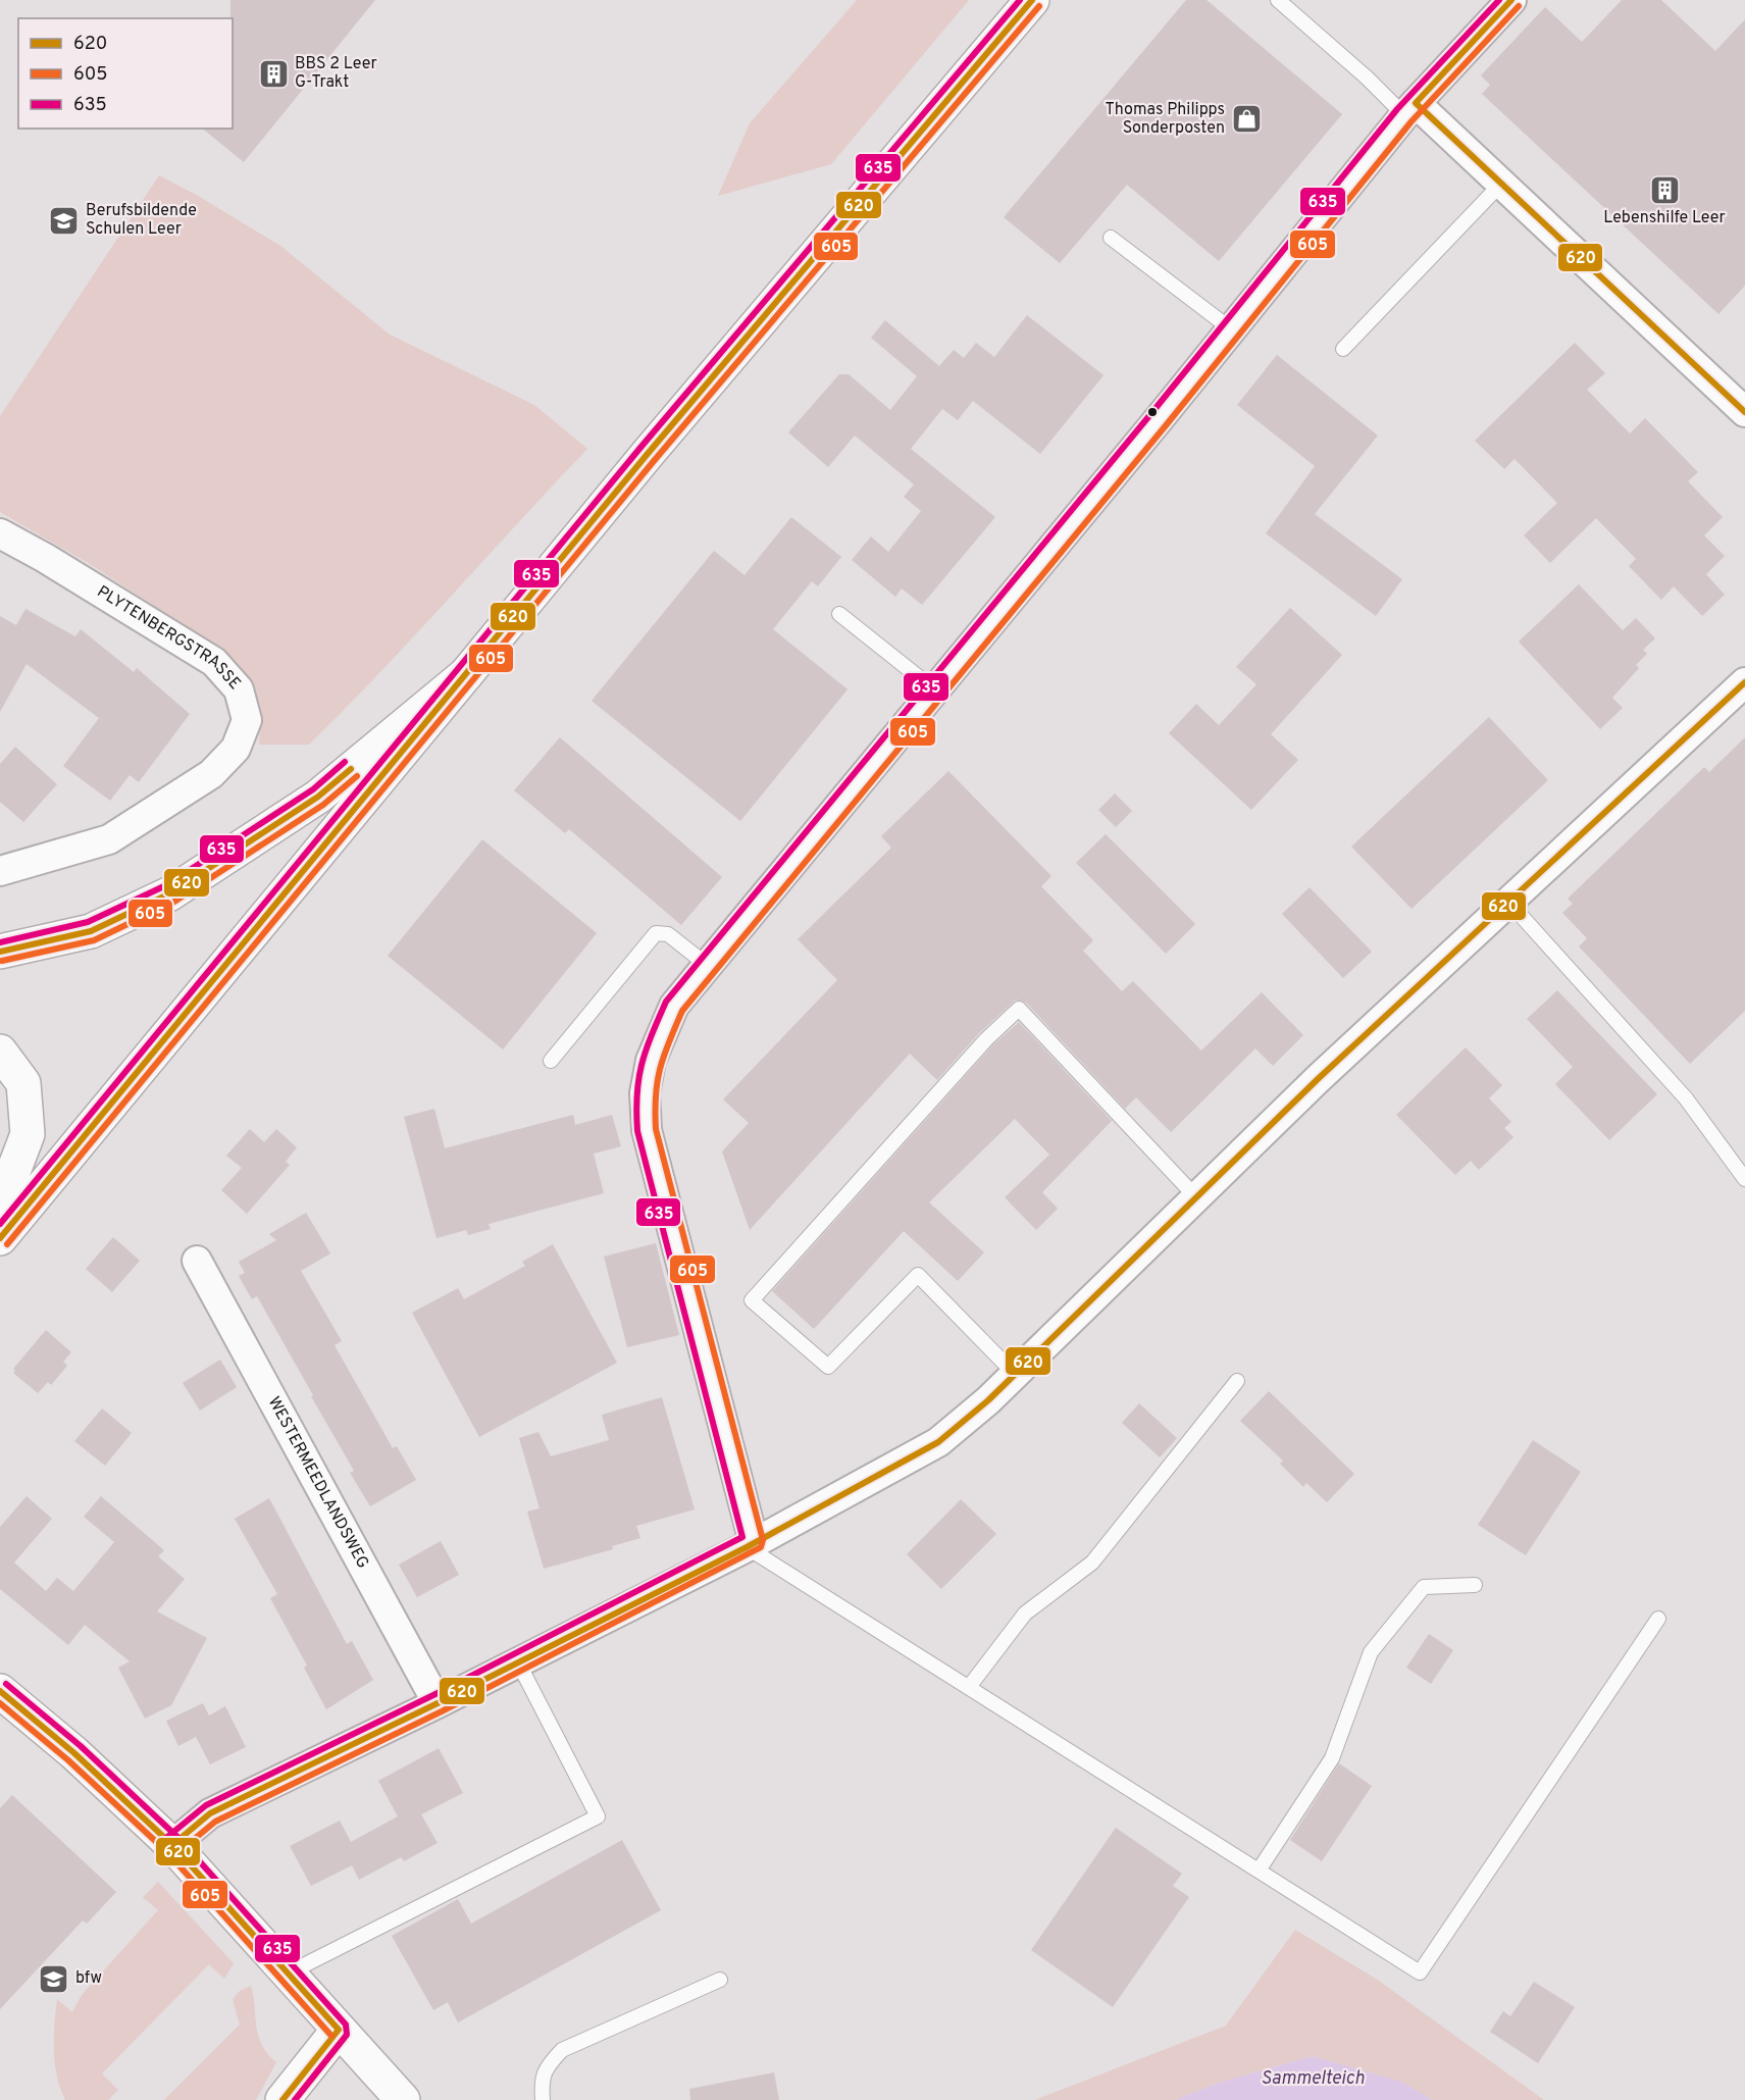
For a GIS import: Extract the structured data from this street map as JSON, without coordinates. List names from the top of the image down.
{
  "streets": {
    "street": ["PLYTENBERGSTRASSE", "WESTERMEEDLANDSWEG"]
  },
  "water": ["Sammelteich"],
  "places": {
    "building": ["BBS 2 Leer G-Trakt", "Lebenshilfe Leer"],
    "shop": ["Thomas Philipps Sonderposten"],
    "school or university": ["Berufsbildende Schulen Leer", "bfw"]
  },
  "lines": ["transit line 620", "transit line 635", "transit line 605"],
  "legend": ["620", "605", "635"]
}
